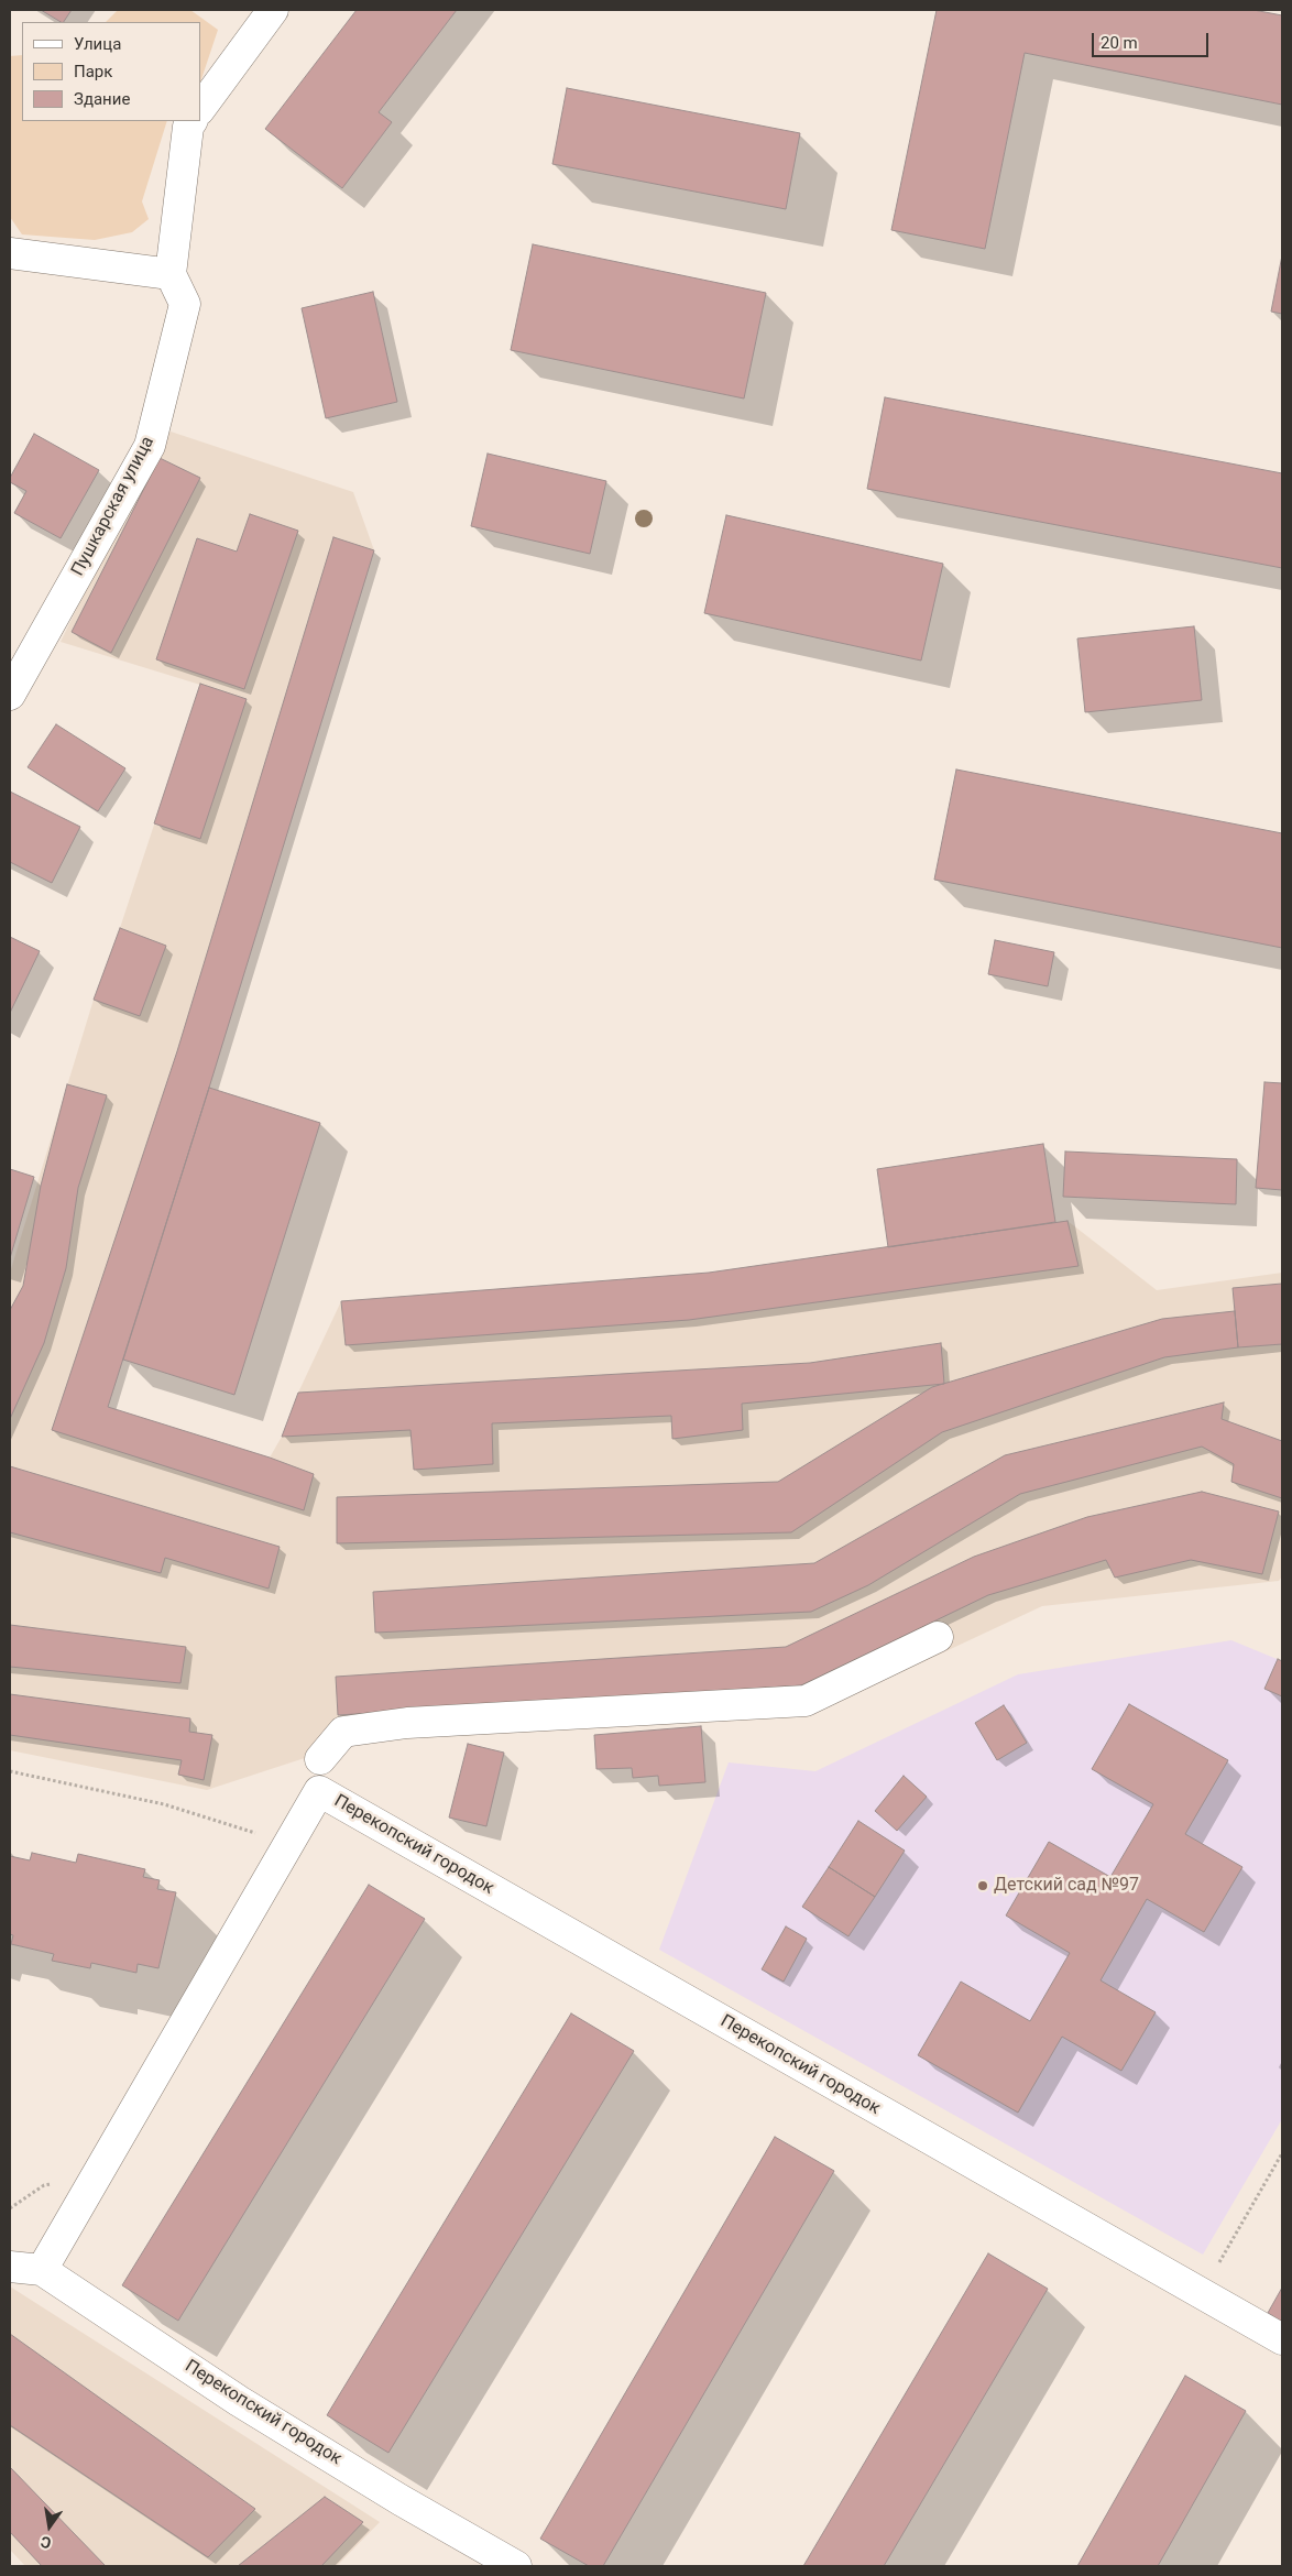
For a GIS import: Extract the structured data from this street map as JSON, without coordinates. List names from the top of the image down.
{
  "streets": {
    "street": ["Пушкарская улица", "Перекопский городок"]
  },
  "places": ["Детский сад №97"],
  "legend": ["Улица", "Парк", "Здание"],
  "scale_bar": "20 m",
  "north": "bottom"
}
